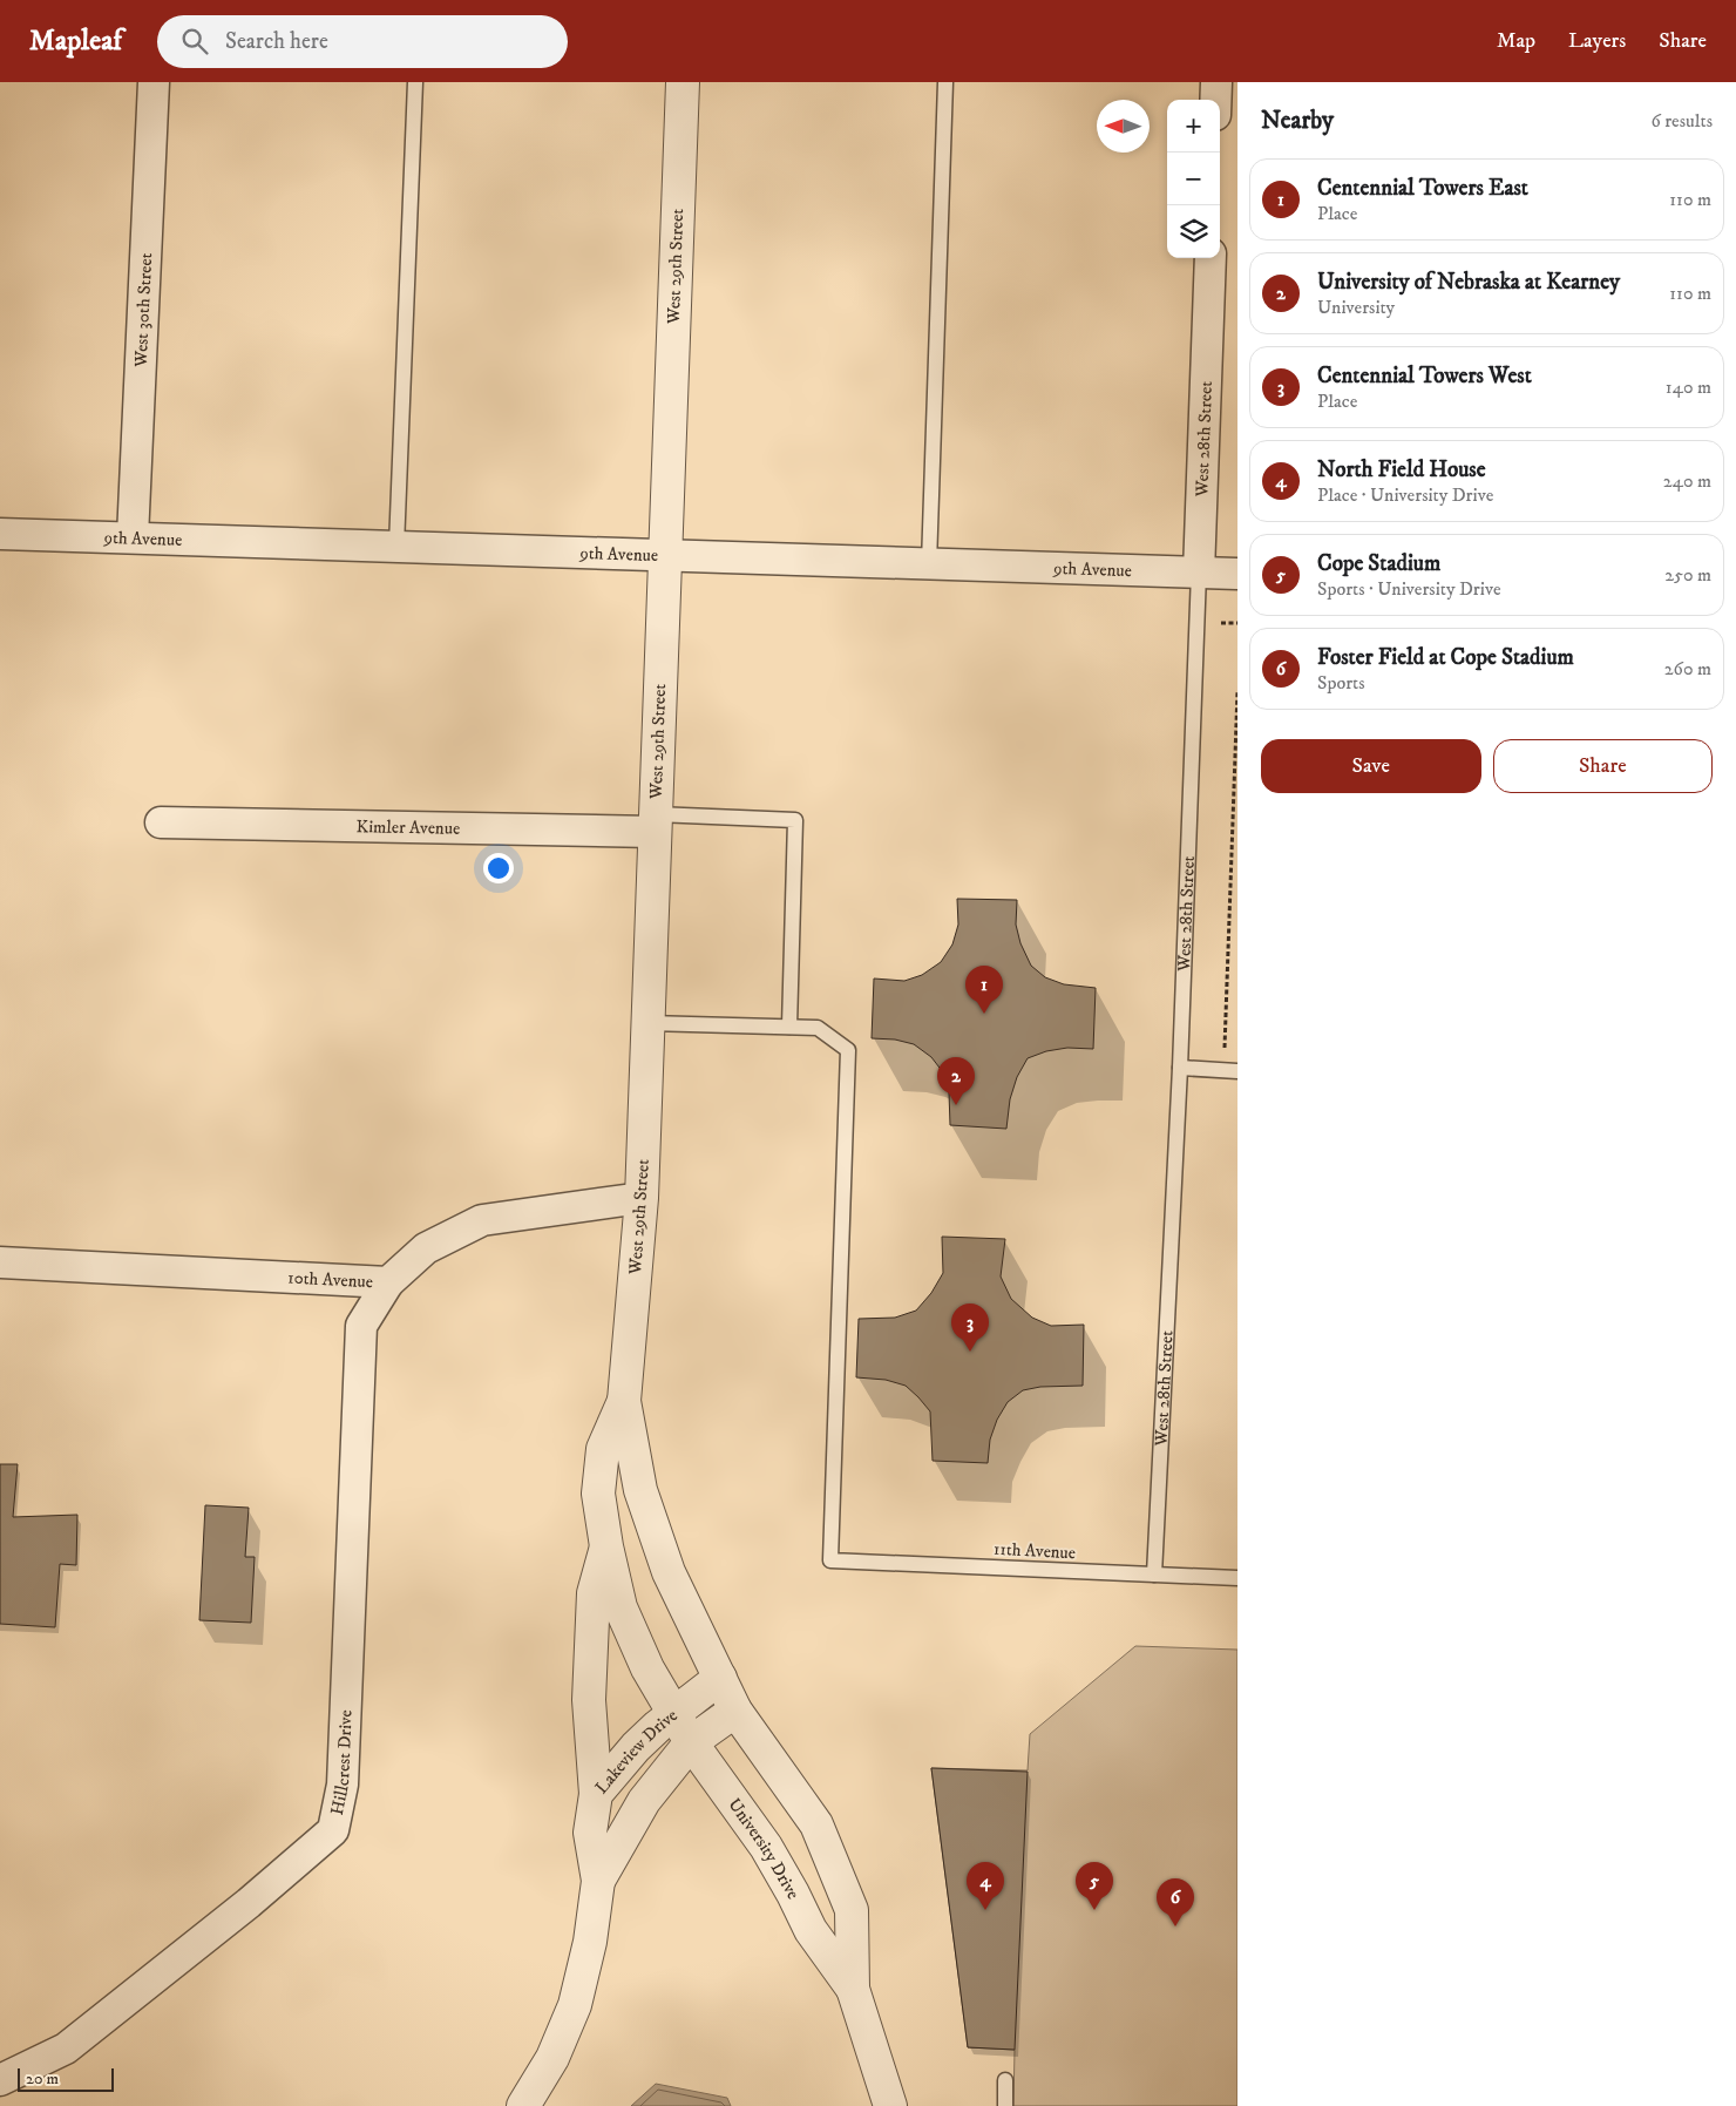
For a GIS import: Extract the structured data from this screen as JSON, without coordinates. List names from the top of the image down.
{
  "streets": {
    "street": [
      "West 29th Street",
      "West 30th Street",
      "West 28th Street",
      "9th Avenue",
      "Kimler Avenue",
      "10th Avenue",
      "Lakeview Drive",
      "Hillcrest Drive",
      "University Drive"
    ],
    "lane": ["11th Avenue"]
  },
  "crossings": [
    ["West 29th Street", "9th Avenue"],
    ["West 29th Street", "Kimler Avenue"],
    ["West 29th Street", "10th Avenue"],
    ["West 29th Street", "Lakeview Drive"],
    ["West 29th Street", "University Drive"],
    ["West 30th Street", "9th Avenue"],
    ["West 28th Street", "9th Avenue"],
    ["West 28th Street", "11th Avenue"],
    ["10th Avenue", "Hillcrest Drive"],
    ["Lakeview Drive", "University Drive"]
  ],
  "scale_bar": "20 m",
  "north": "left",
  "page": {
    "header": "Mapleaf",
    "search": "Search here",
    "nav": ["Map", "Layers", "Share"],
    "heading": ["Nearby", "6 results"],
    "map_buttons": ["+", "−"],
    "list": [
      {
        "mark": "1",
        "name": "Centennial Towers East",
        "note": "Place",
        "value": "110 m"
      },
      {
        "mark": "2",
        "name": "University of Nebraska at Kearney",
        "note": "University",
        "value": "110 m"
      },
      {
        "mark": "3",
        "name": "Centennial Towers West",
        "note": "Place",
        "value": "140 m"
      },
      {
        "mark": "4",
        "name": "North Field House",
        "note": "Place · University Drive",
        "value": "240 m"
      },
      {
        "mark": "5",
        "name": "Cope Stadium",
        "note": "Sports · University Drive",
        "value": "250 m"
      },
      {
        "mark": "6",
        "name": "Foster Field at Cope Stadium",
        "note": "Sports",
        "value": "260 m"
      }
    ],
    "buttons": ["Save", "Share"],
    "pins": [
      "1",
      "2",
      "3",
      "4",
      "5",
      "6"
    ],
    "scale": "20 m"
  }
}
